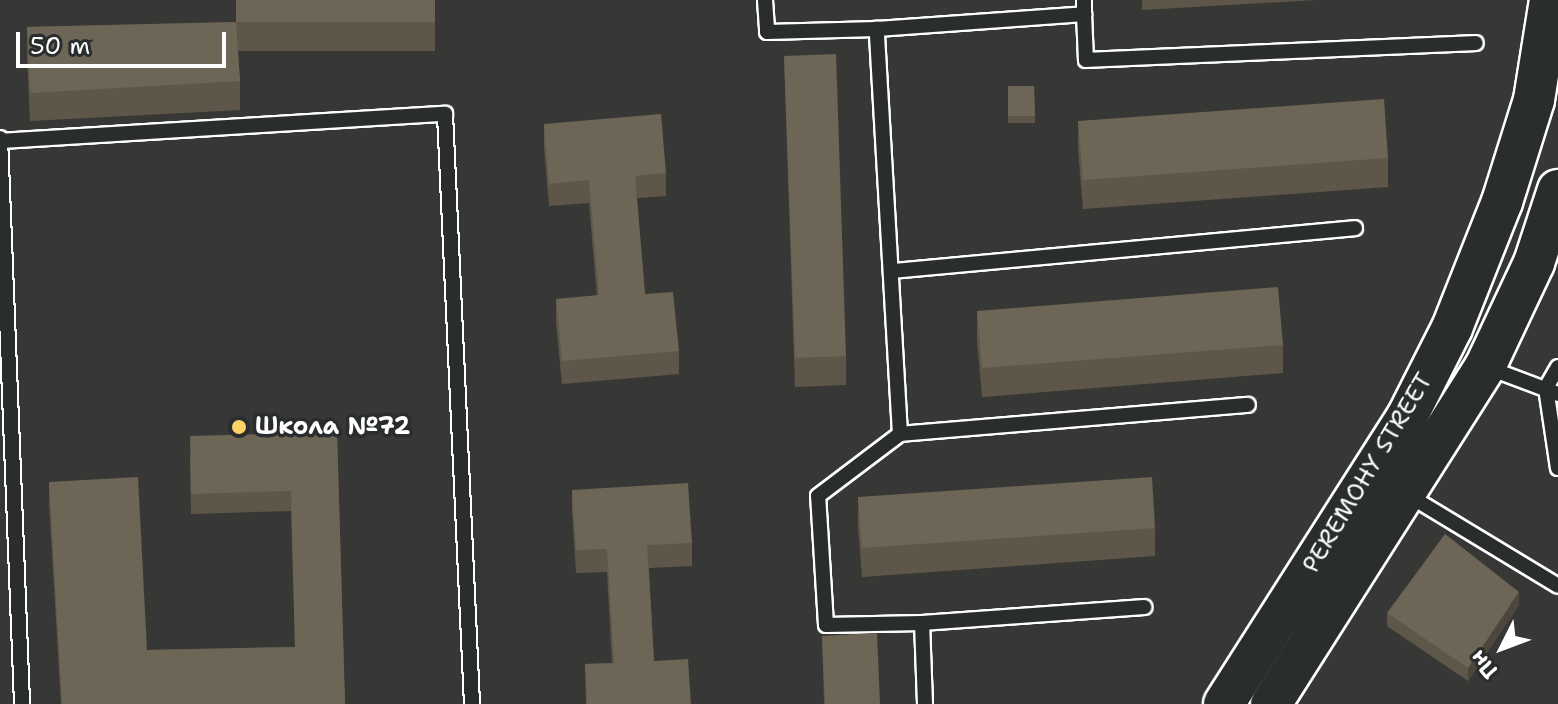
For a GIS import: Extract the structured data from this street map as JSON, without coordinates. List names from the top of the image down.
{
  "streets": {
    "main road": ["PEREMOHY STREET"]
  },
  "places": ["Школа №72"],
  "scale_bar": "50 m",
  "north": "bottom left"
}
